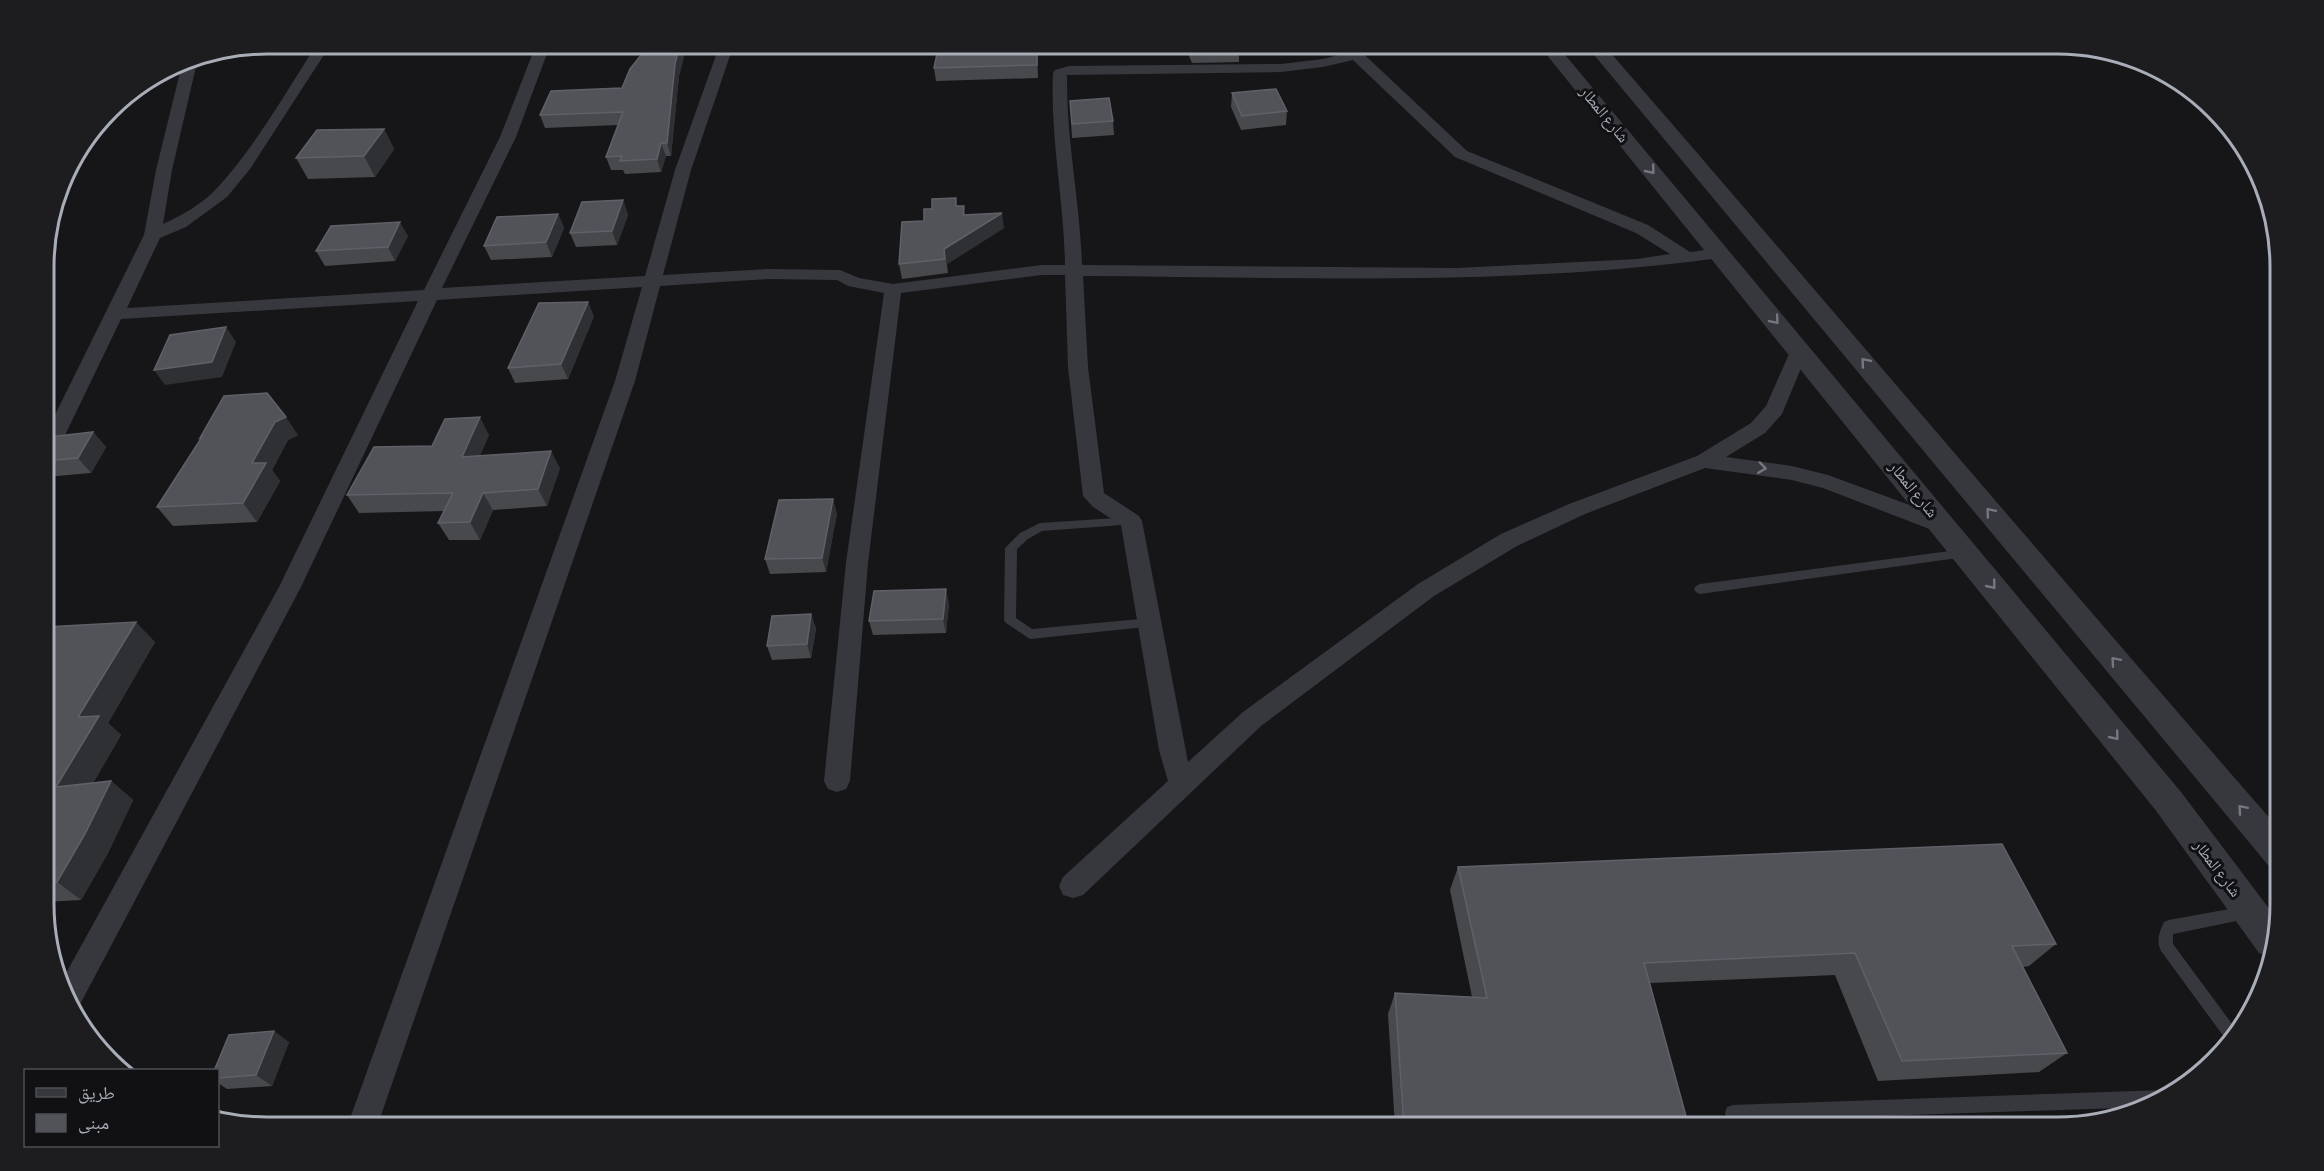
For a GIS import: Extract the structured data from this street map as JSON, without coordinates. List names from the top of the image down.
{
  "streets": {
    "street": ["شارع المطار"]
  },
  "legend": ["طريق", "مبنى"]
}
